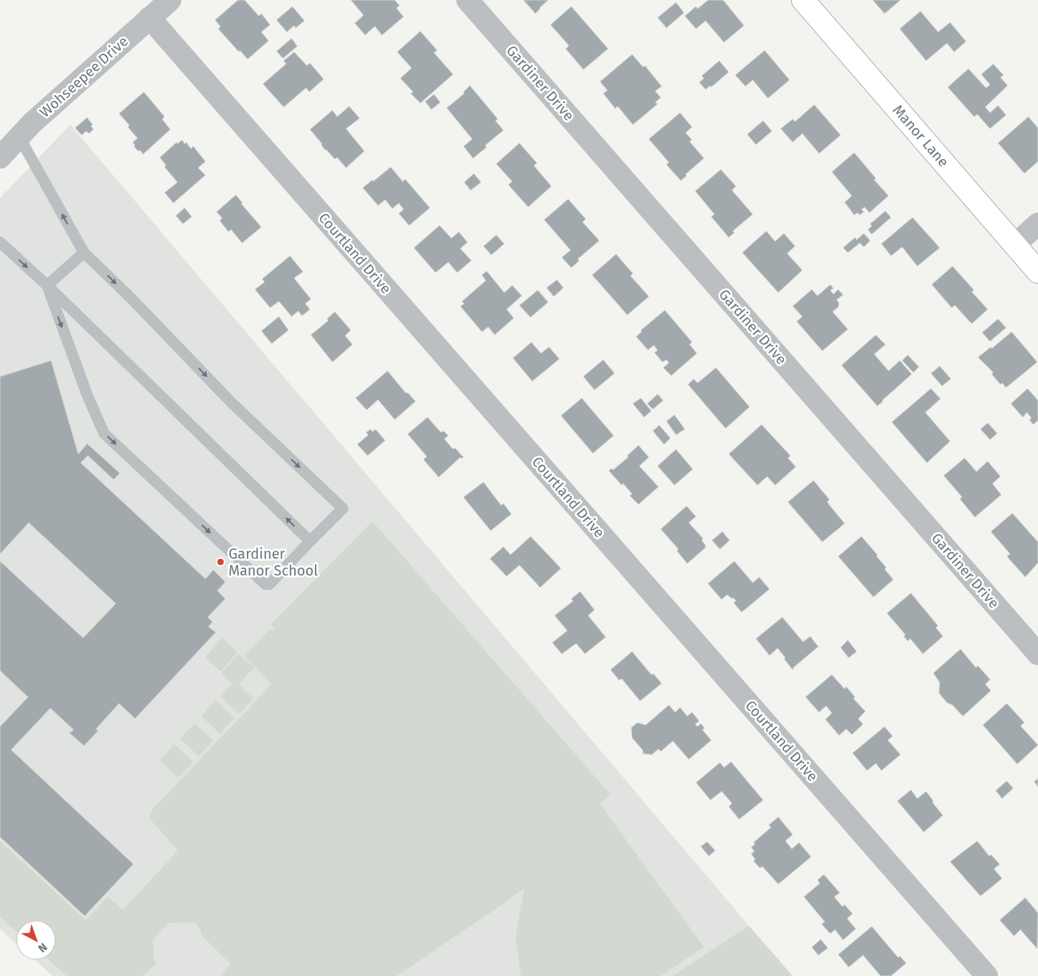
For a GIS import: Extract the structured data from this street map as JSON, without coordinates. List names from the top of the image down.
{
  "streets": {
    "street": [
      "Wohseepee Drive",
      "Gardiner Drive",
      "Manor Lane",
      "Courtland Drive"
    ]
  },
  "crossings": [
    ["Wohseepee Drive", "Courtland Drive"]
  ],
  "places": ["Gardiner Manor School"],
  "north": "bottom right"
}
